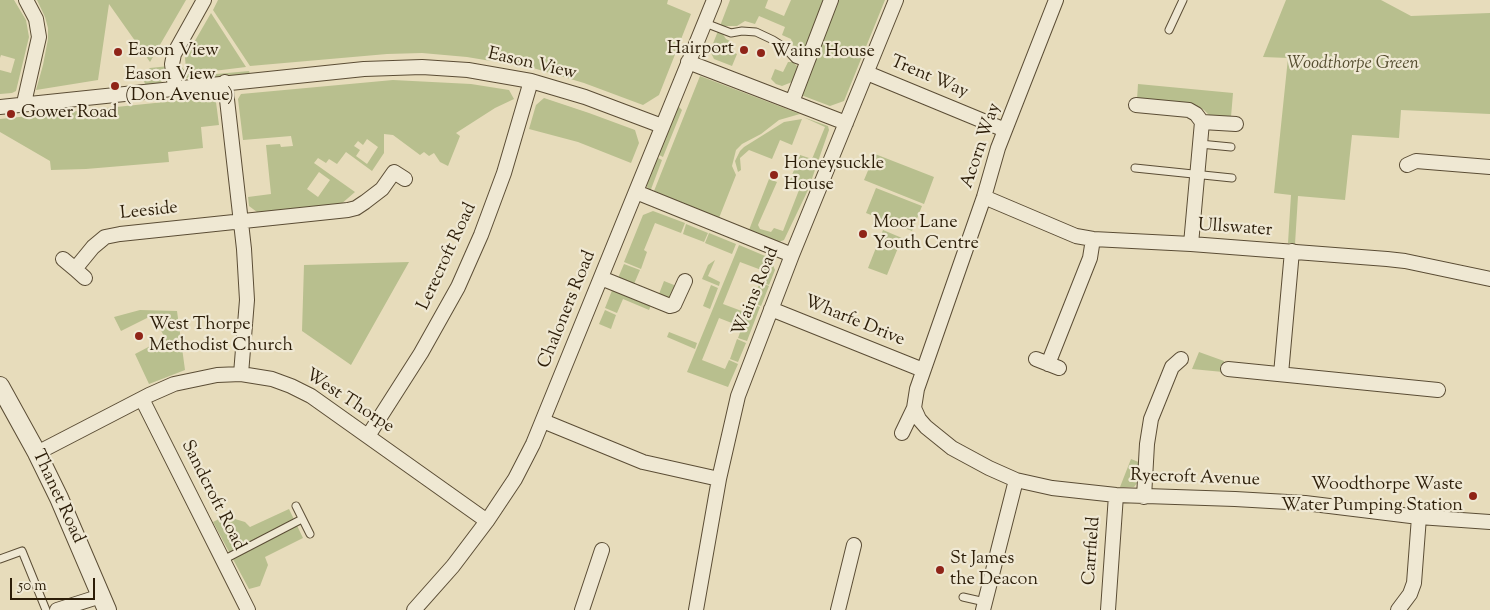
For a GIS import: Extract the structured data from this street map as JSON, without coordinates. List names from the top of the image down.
{
  "streets": {
    "street": [
      "Eason View",
      "Trent Way",
      "Acorn Way",
      "Leeside",
      "Ullswater",
      "Lerecroft Road",
      "Wains Road",
      "Chaloners Road",
      "Wharfe Drive",
      "West Thorpe",
      "Ryecroft Avenue",
      "Sandcroft Road",
      "Thanet Road",
      "Carrfield"
    ]
  },
  "crossings": [
    ["Eason View", "Lerecroft Road"],
    ["Eason View", "Chaloners Road"],
    ["Trent Way", "Acorn Way"],
    ["Trent Way", "Wains Road"],
    ["Acorn Way", "Ullswater"],
    ["Acorn Way", "Wharfe Drive"],
    ["Acorn Way", "Ryecroft Avenue"],
    ["Lerecroft Road", "West Thorpe"],
    ["Wains Road", "Wharfe Drive"],
    ["Chaloners Road", "West Thorpe"],
    ["West Thorpe", "Sandcroft Road"],
    ["West Thorpe", "Thanet Road"],
    ["Ryecroft Avenue", "Carrfield"]
  ],
  "parks": ["Woodthorpe Green"],
  "places": [
    "Hairport",
    "Eason View",
    "Wains House",
    "Eason View (Don Avenue)",
    "Gower Road",
    "Honeysuckle House",
    "Moor Lane Youth Centre",
    "West Thorpe Methodist Church",
    "Woodthorpe Waste Water Pumping Station",
    "St James the Deacon"
  ],
  "scale_bar": "50 m"
}
